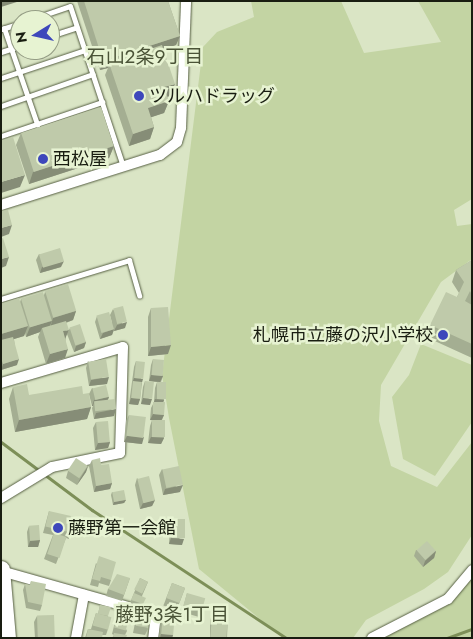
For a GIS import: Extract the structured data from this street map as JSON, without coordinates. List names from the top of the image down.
{
  "districts": ["石山2条9丁目", "藤野3条1丁目"],
  "places": [
    "ツルハドラッグ",
    "西松屋",
    "札幌市立藤の沢小学校",
    "藤野第一会館"
  ],
  "north": "left"
}
